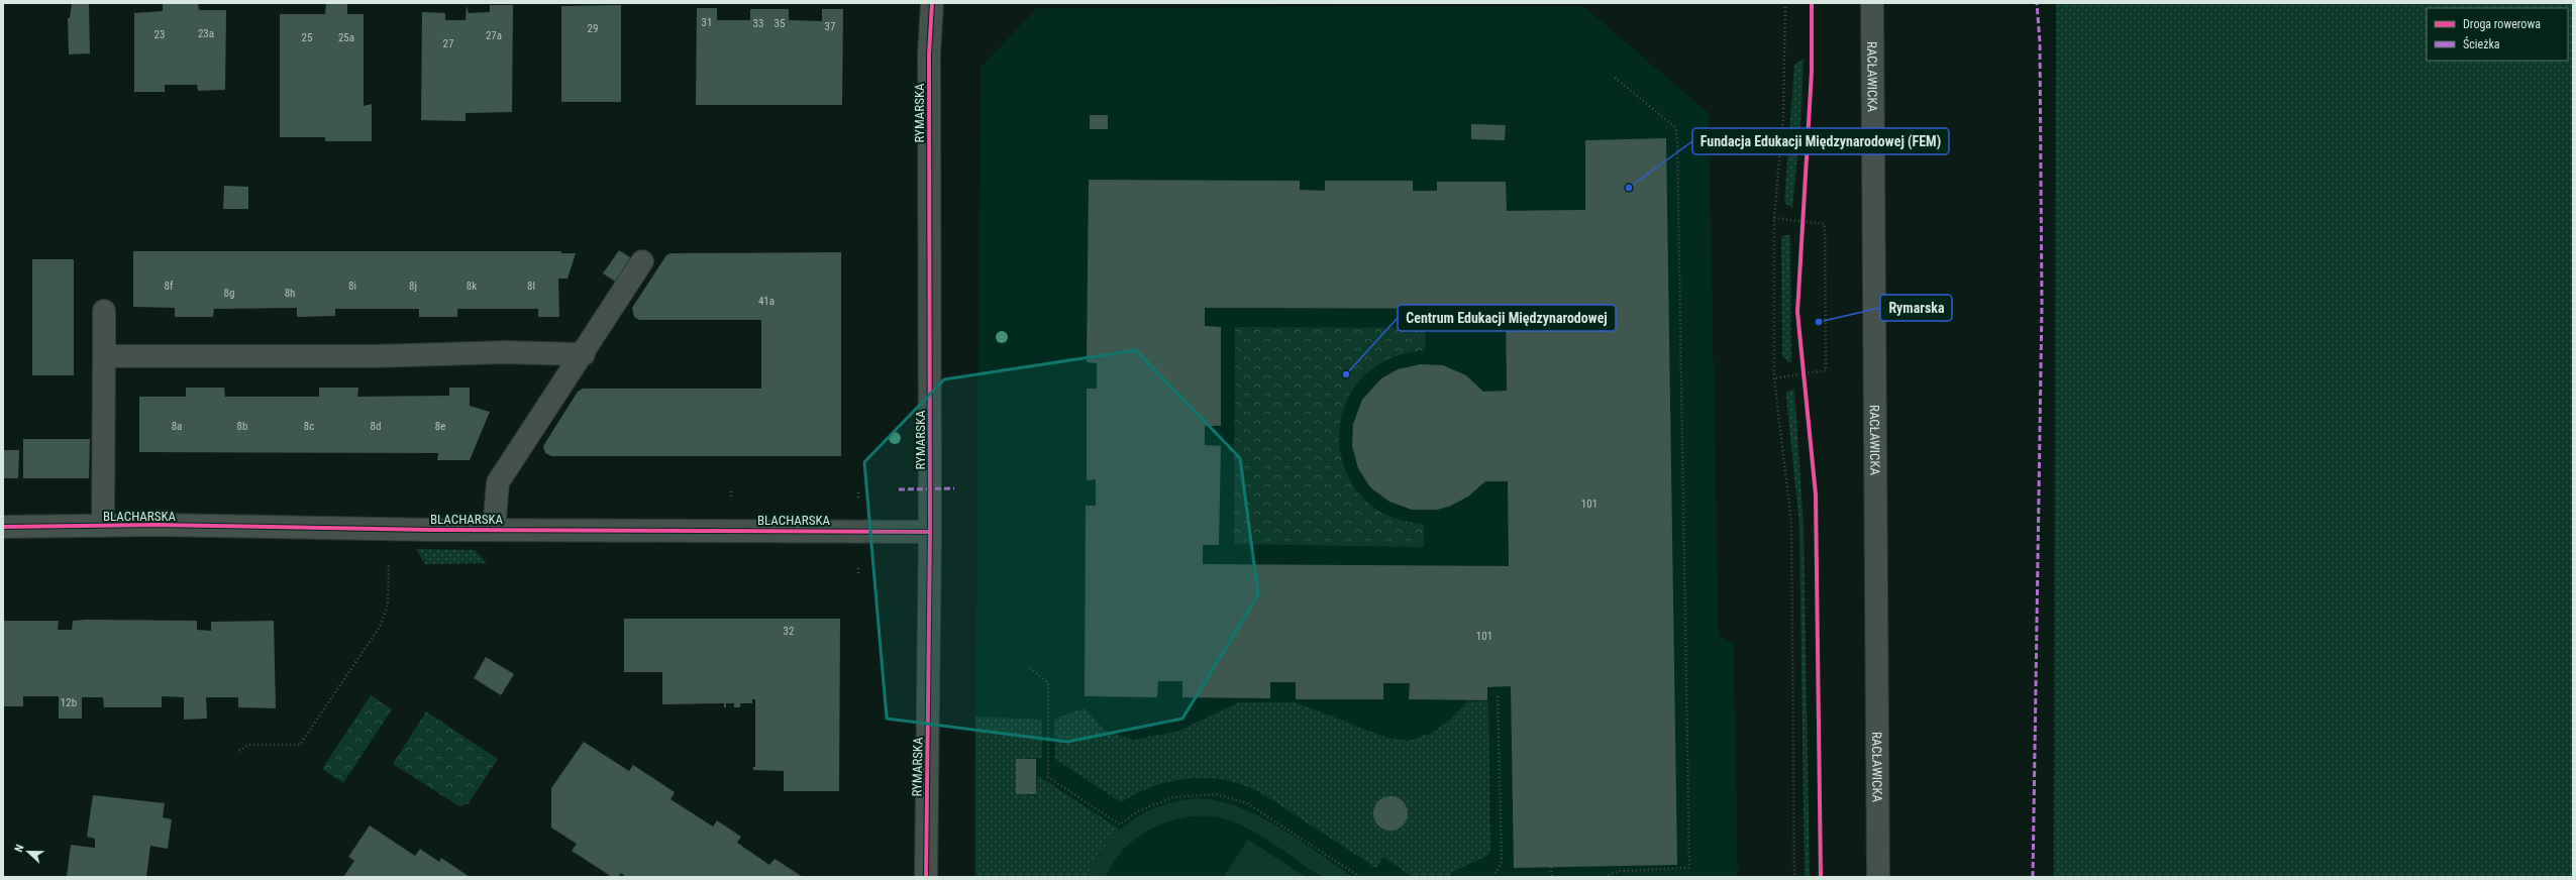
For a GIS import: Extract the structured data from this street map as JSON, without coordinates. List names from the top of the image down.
{
  "streets": {
    "street": ["RACŁAWICKA", "RYMARSKA", "BLACHARSKA"]
  },
  "crossings": [
    ["RYMARSKA", "BLACHARSKA"]
  ],
  "places": ["Fundacja Edukacji Międzynarodowej (FEM)", "Rymarska", "Centrum Edukacji Międzynarodowej"],
  "house_numbers": [
    "31",
    "33",
    "35",
    "37",
    "29",
    "23a",
    "23",
    "27a",
    "25",
    "25a",
    "27",
    "8f",
    "8i",
    "8j",
    "8k",
    "8l",
    "8g",
    "8h",
    "41a",
    "8a",
    "8b",
    "8c",
    "8d",
    "8e",
    "101",
    "32",
    "101",
    "12b"
  ],
  "legend": ["Droga rowerowa", "Ścieżka"],
  "north": "left"
}
